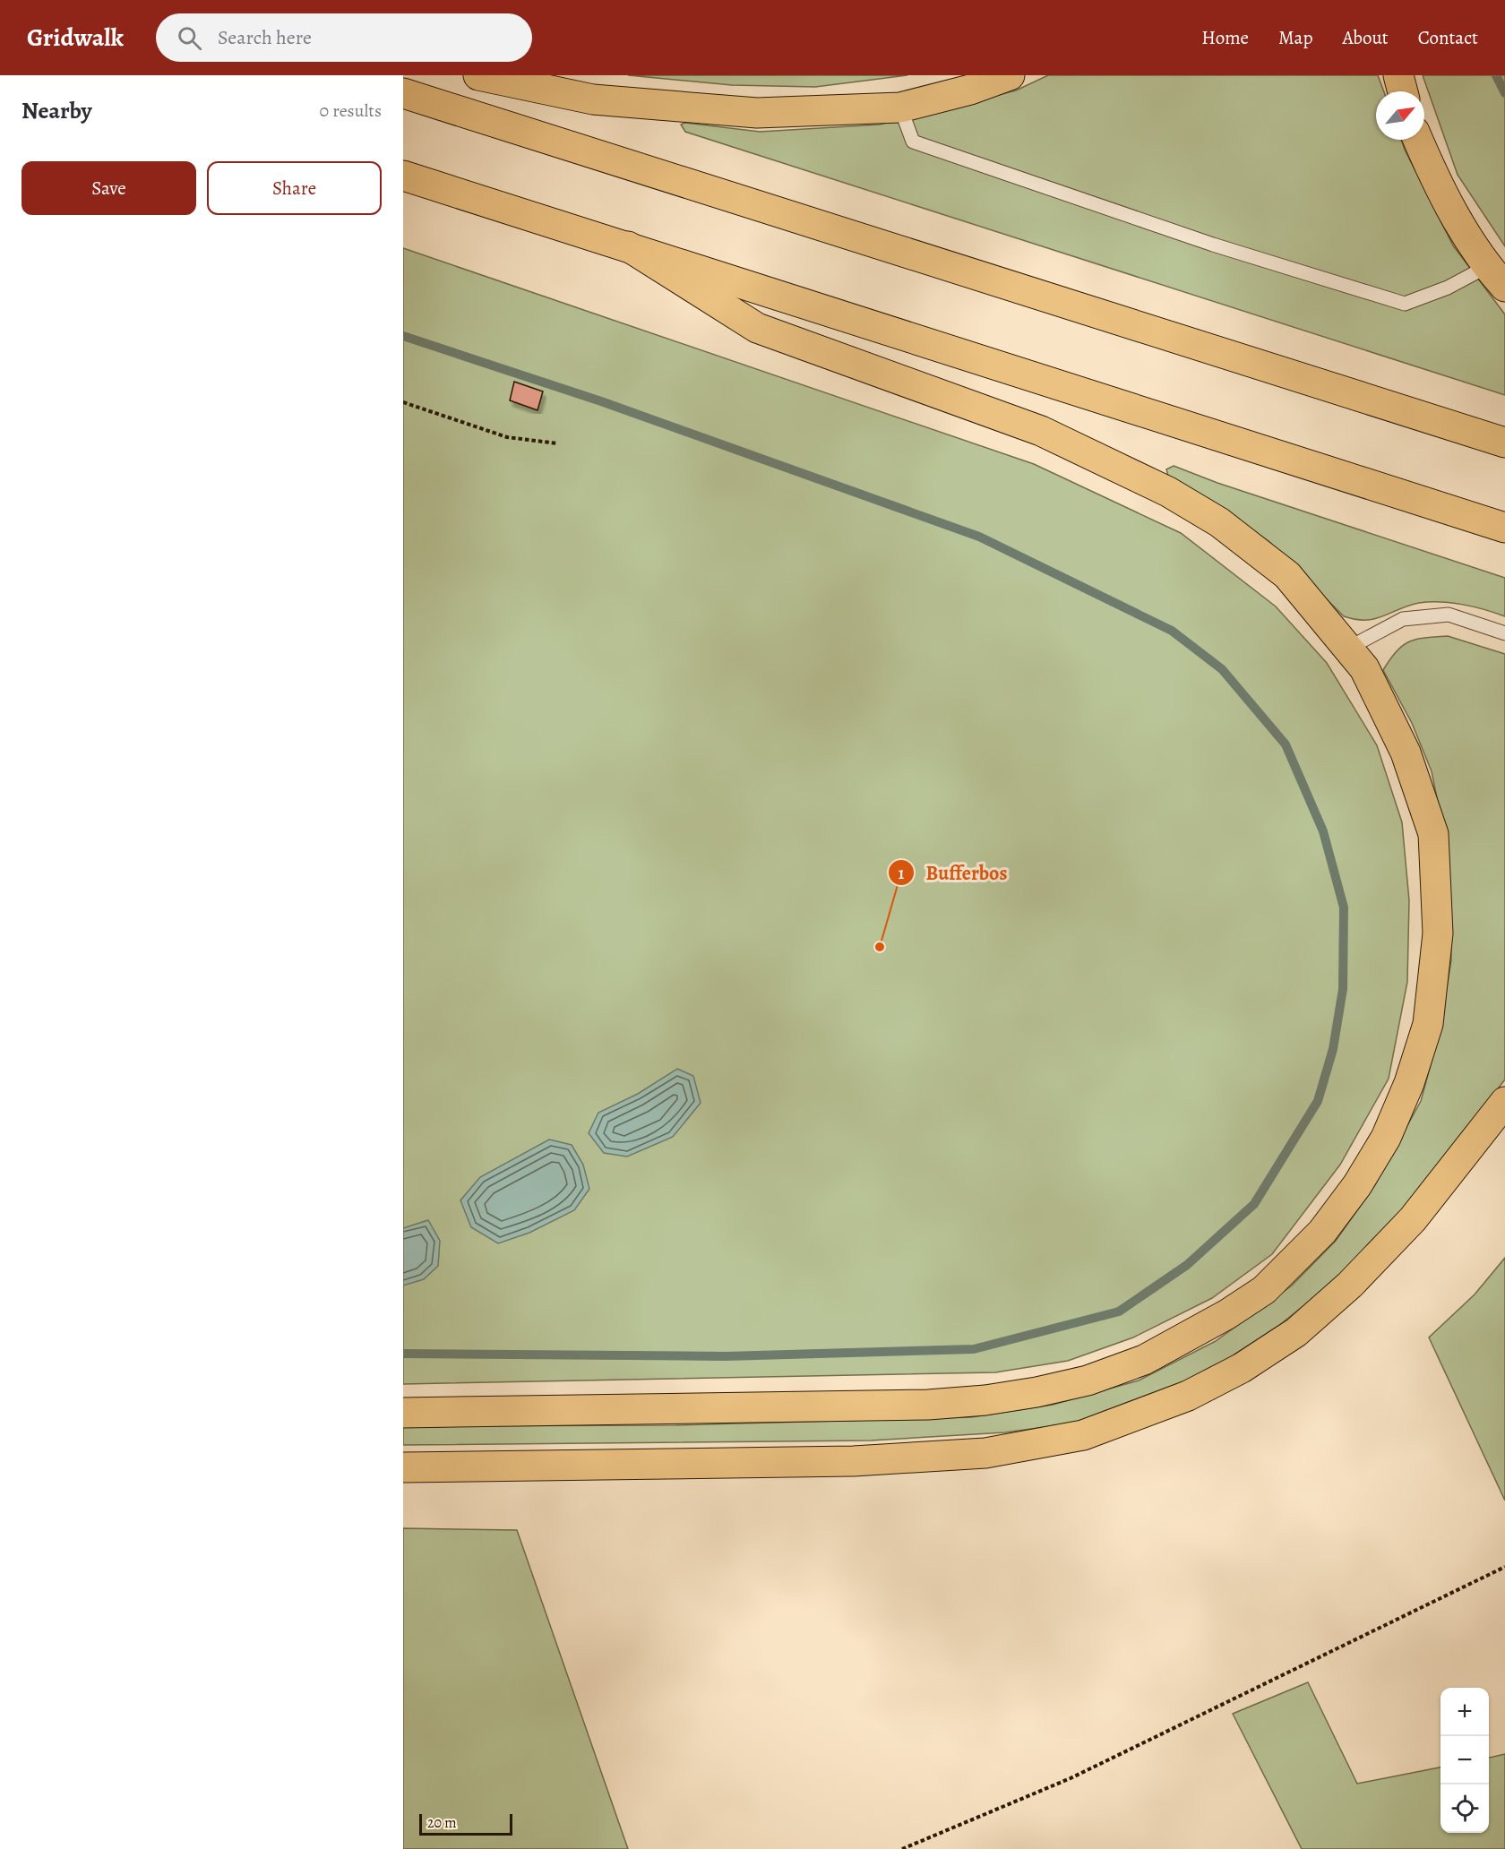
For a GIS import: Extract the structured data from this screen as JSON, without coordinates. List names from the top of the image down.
{
  "places": ["Bufferbos"],
  "scale_bar": "20 m",
  "north": "top right",
  "page": {
    "header": "Gridwalk",
    "search": "Search here",
    "nav": [
      "Home",
      "Map",
      "About",
      "Contact"
    ],
    "heading": ["Nearby", "0 results"],
    "buttons": ["Save", "Share"],
    "map_buttons": ["+", "−"],
    "scale": "20 m"
  }
}
